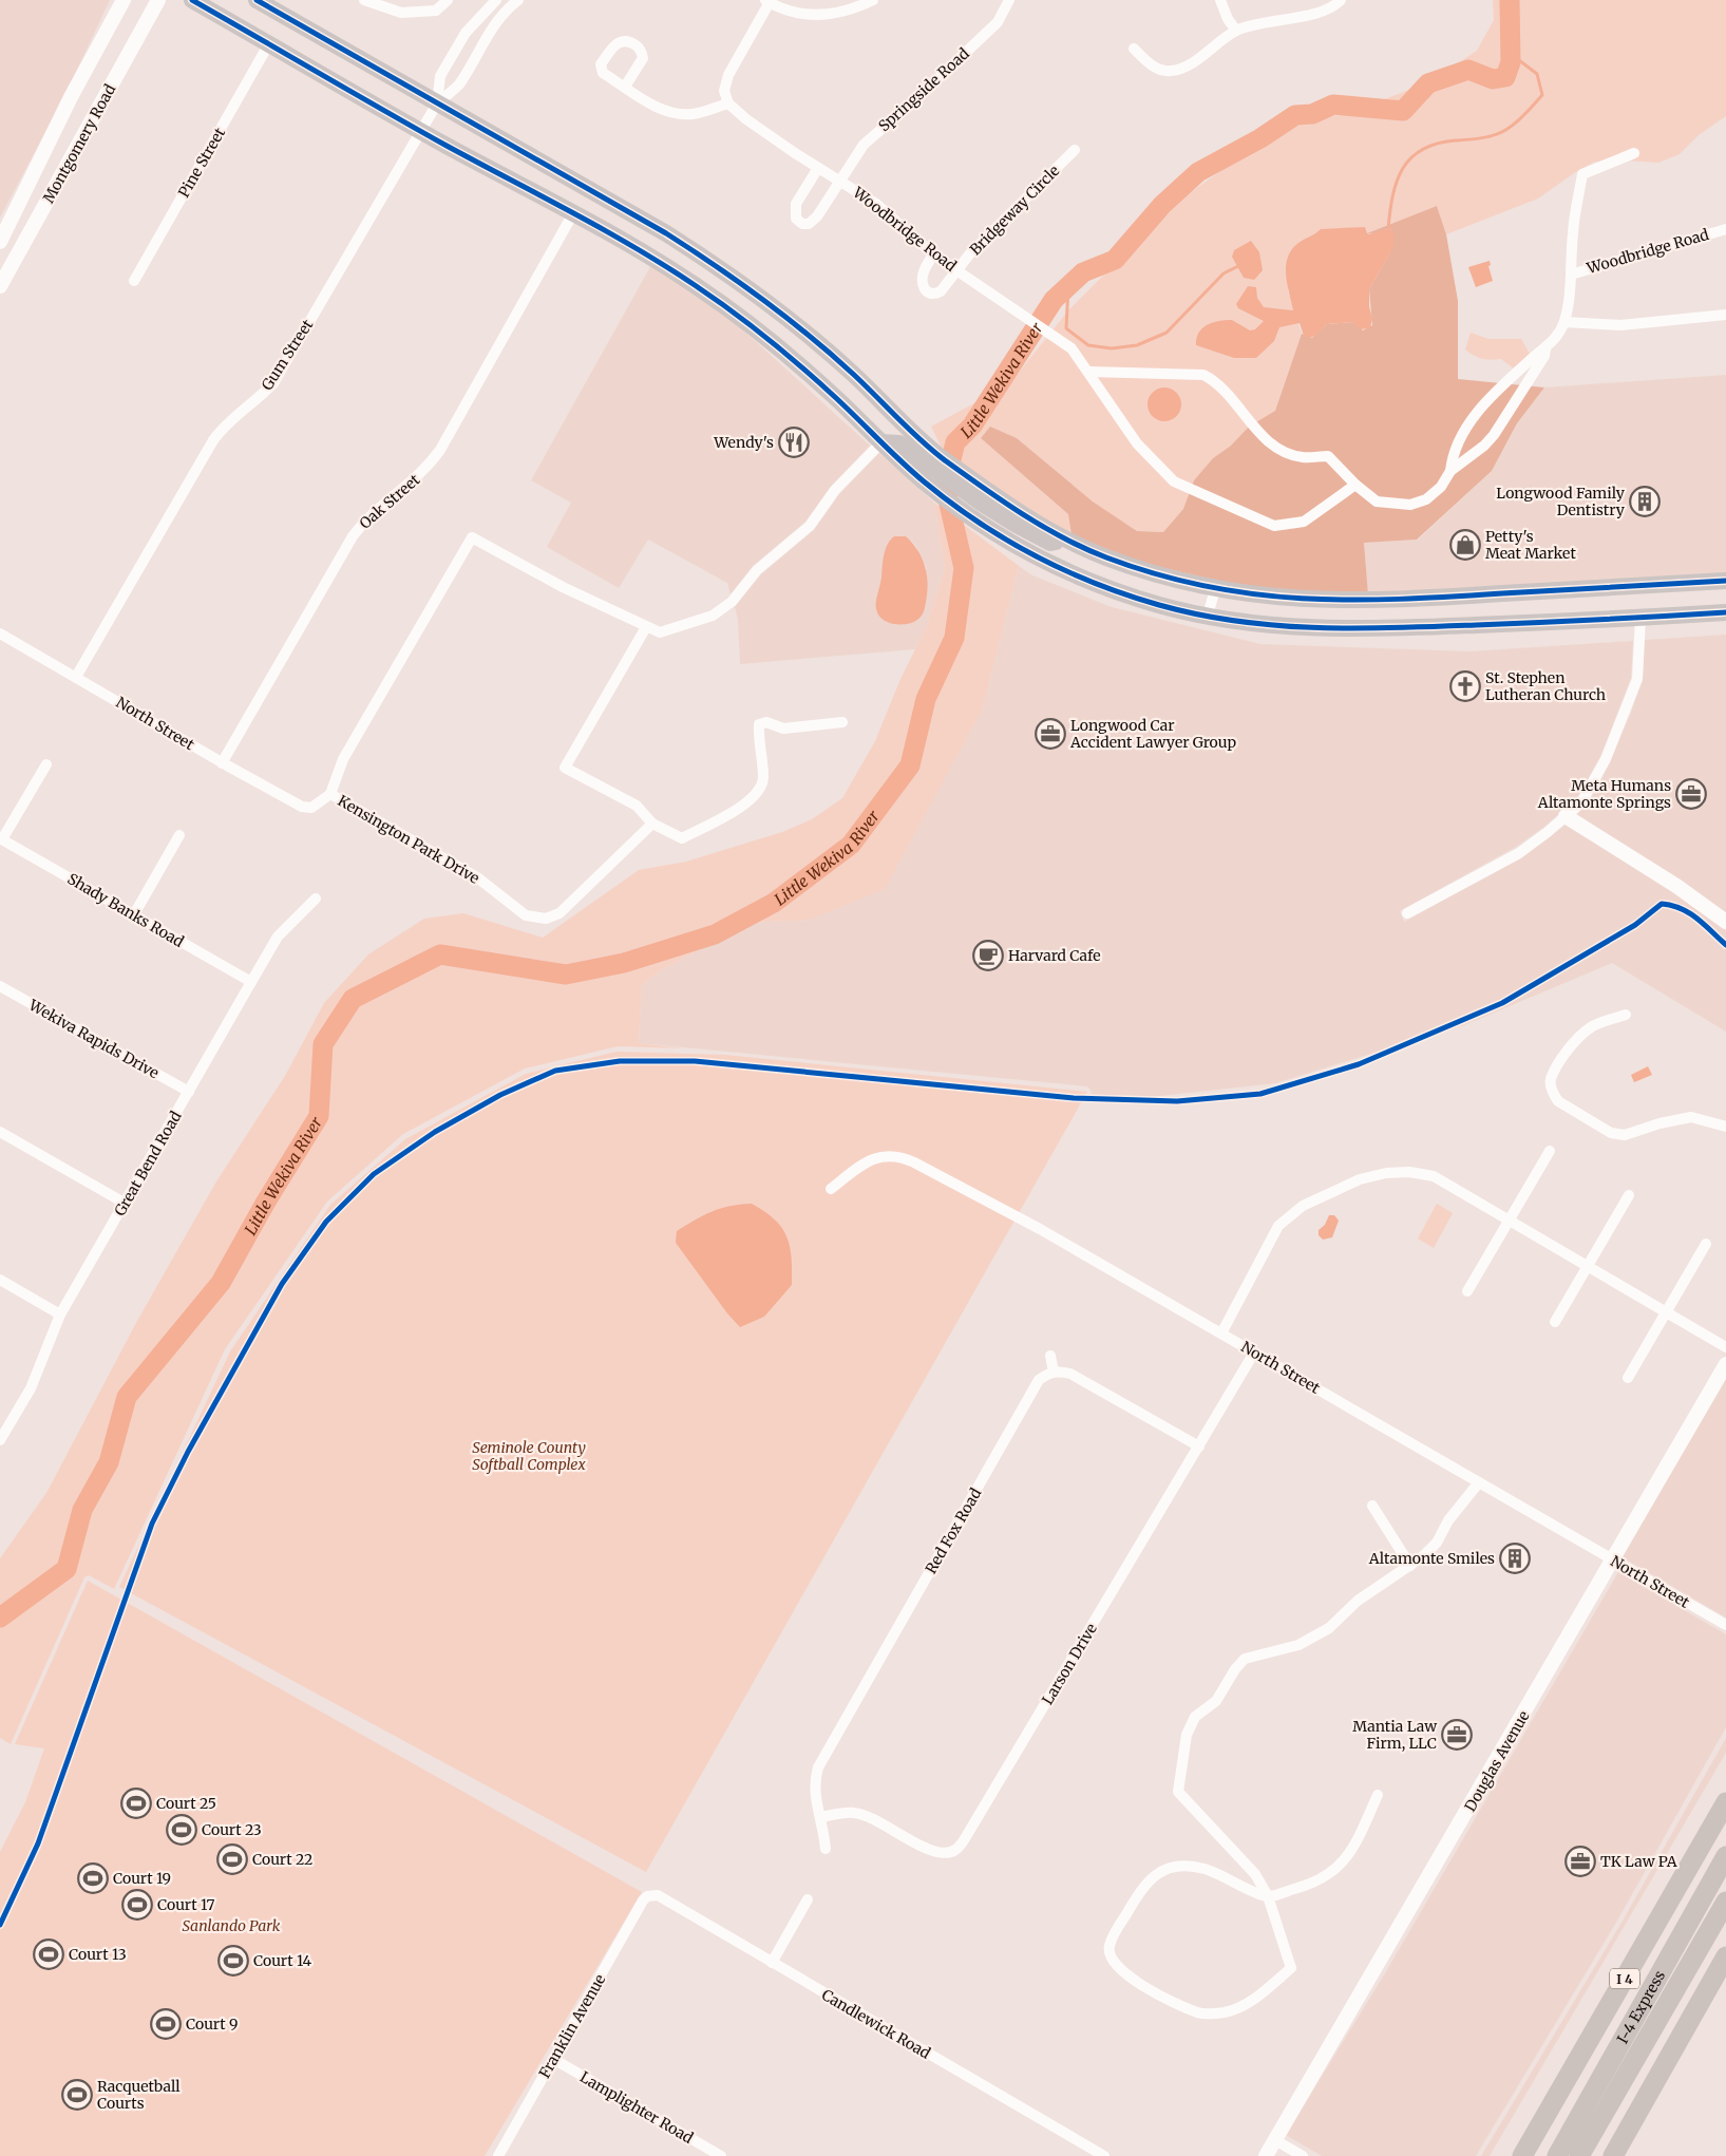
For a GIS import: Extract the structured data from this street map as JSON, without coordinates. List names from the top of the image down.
{
  "streets": {
    "highway": ["I 4", "I-4 Express"],
    "main road": ["Montgomery Road", "Douglas Avenue"],
    "street": [
      "Springside Road",
      "Pine Street",
      "Bridgeway Circle",
      "Woodbridge Road",
      "Gum Street",
      "Oak Street",
      "North Street",
      "Kensington Park Drive",
      "Shady Banks Road",
      "Wekiva Rapids Drive",
      "Great Bend Road",
      "Red Fox Road",
      "Larson Drive",
      "Candlewick Road",
      "Franklin Avenue",
      "Lamplighter Road"
    ]
  },
  "crossings": [
    ["Springside Road", "Woodbridge Road"],
    ["Bridgeway Circle", "Woodbridge Road"],
    ["Gum Street", "North Street"],
    ["Oak Street", "North Street"],
    ["North Street", "Kensington Park Drive"],
    ["North Street", "Larson Drive"],
    ["North Street", "Douglas Avenue"],
    ["Shady Banks Road", "Great Bend Road"],
    ["Wekiva Rapids Drive", "Great Bend Road"],
    ["Red Fox Road", "Larson Drive"],
    ["Candlewick Road", "Franklin Avenue"],
    ["Franklin Avenue", "Lamplighter Road"]
  ],
  "water": ["Little Wekiva River"],
  "parks": ["Seminole County Softball Complex", "Sanlando Park"],
  "places": {
    "restaurant": ["Wendy's"],
    "building": ["Longwood Family Dentistry", "Altamonte Smiles"],
    "shop": ["Petty's Meat Market"],
    "church": ["St. Stephen Lutheran Church"],
    "office": [
      "Longwood Car Accident Lawyer Group",
      "Meta Humans Altamonte Springs",
      "Mantia Law Firm, LLC",
      "TK Law PA"
    ],
    "cafe": ["Harvard Cafe"],
    "sports": [
      "Court 25",
      "Court 23",
      "Court 22",
      "Court 19",
      "Court 17",
      "Court 13",
      "Court 14",
      "Court 9",
      "Racquetball Courts"
    ]
  }
}
